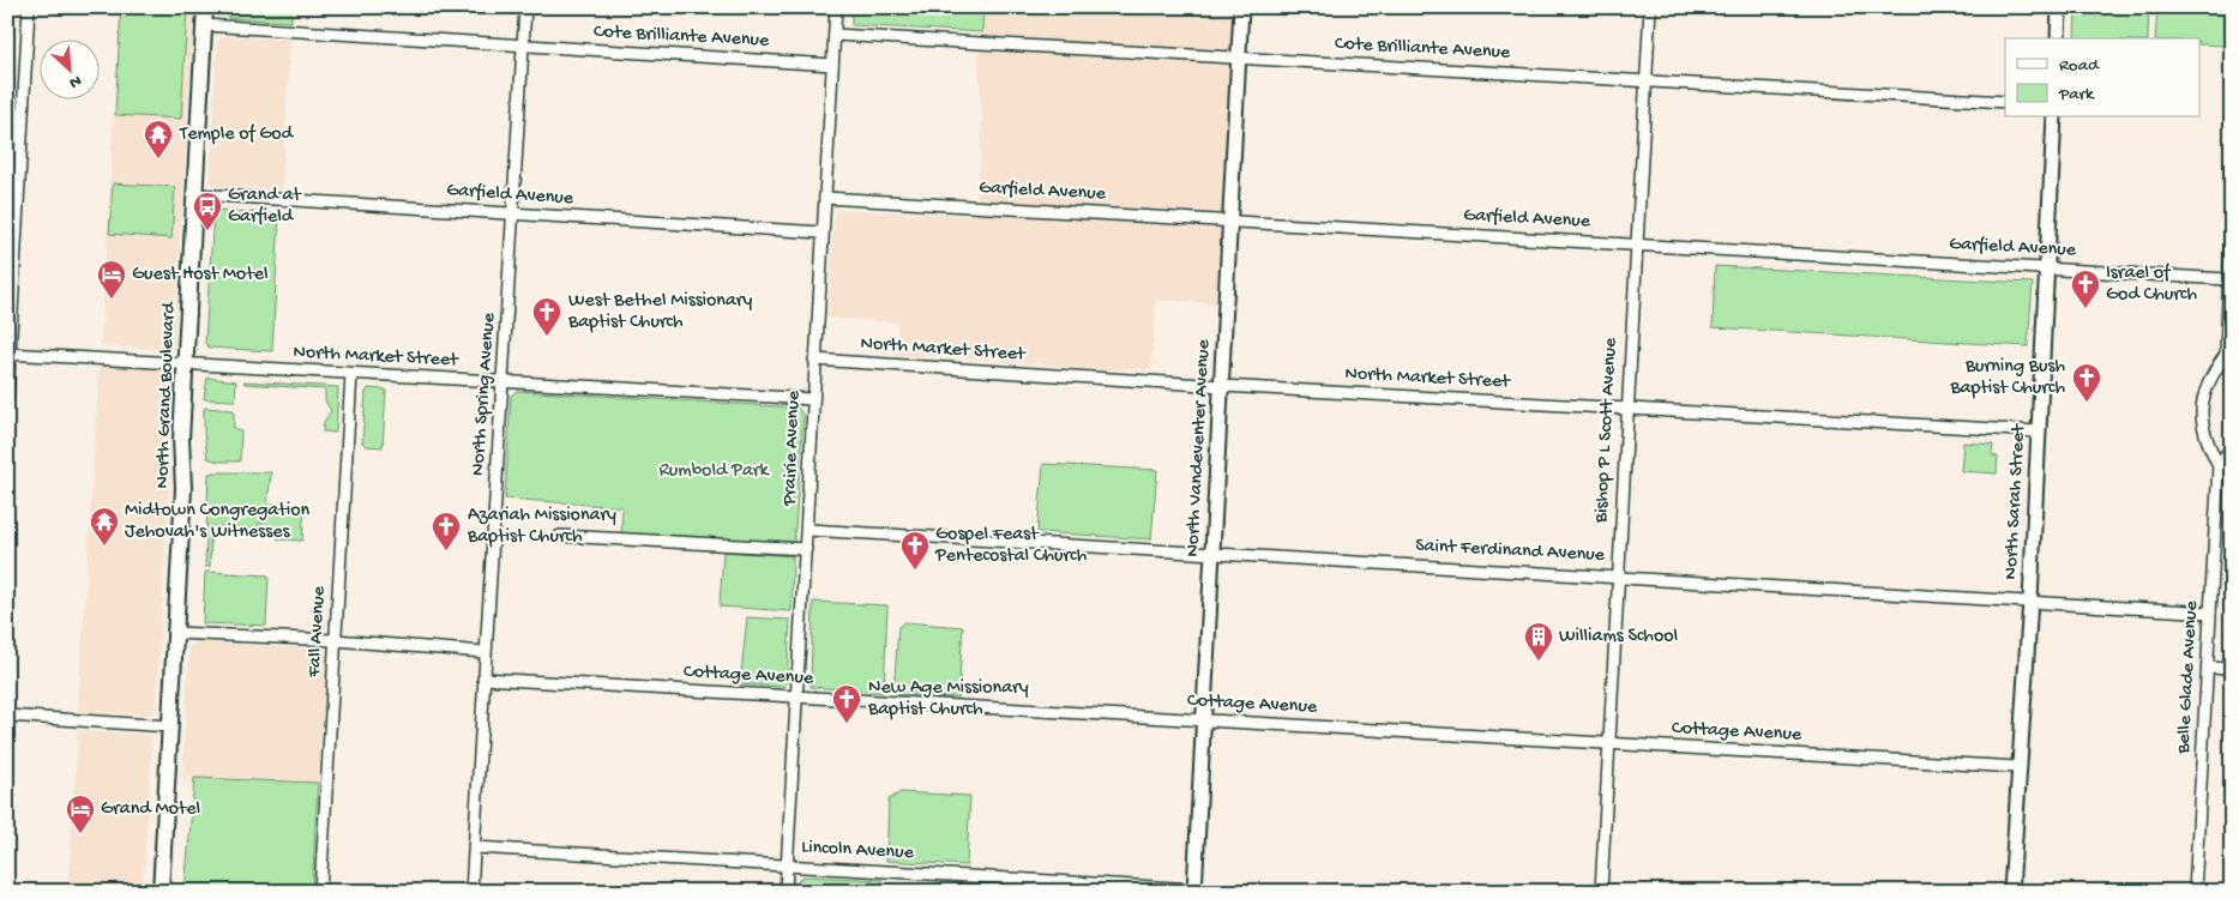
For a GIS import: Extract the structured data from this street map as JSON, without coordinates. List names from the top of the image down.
{
  "streets": {
    "main road": ["North Grand Boulevard", "North Vandeventer Avenue", "North Sarah Street"],
    "street": [
      "Cote Brilliante Avenue",
      "Garfield Avenue",
      "North Market Street",
      "North Spring Avenue",
      "Bishop P L Scott Avenue",
      "Prairie Avenue",
      "Saint Ferdinand Avenue",
      "Fall Avenue",
      "Cottage Avenue",
      "Belle Glade Avenue",
      "Lincoln Avenue"
    ]
  },
  "crossings": [
    ["Cote Brilliante Avenue", "North Spring Avenue"],
    ["Cote Brilliante Avenue", "North Grand Boulevard"],
    ["Cote Brilliante Avenue", "Bishop P L Scott Avenue"],
    ["Cote Brilliante Avenue", "Prairie Avenue"],
    ["Cote Brilliante Avenue", "North Vandeventer Avenue"],
    ["Garfield Avenue", "North Spring Avenue"],
    ["Garfield Avenue", "North Grand Boulevard"],
    ["Garfield Avenue", "Bishop P L Scott Avenue"],
    ["Garfield Avenue", "Prairie Avenue"],
    ["Garfield Avenue", "North Vandeventer Avenue"],
    ["Garfield Avenue", "North Sarah Street"],
    ["North Market Street", "North Spring Avenue"],
    ["North Market Street", "North Grand Boulevard"],
    ["North Market Street", "Bishop P L Scott Avenue"],
    ["North Market Street", "Prairie Avenue"],
    ["North Market Street", "North Vandeventer Avenue"],
    ["North Market Street", "North Sarah Street"],
    ["North Market Street", "Fall Avenue"],
    ["North Spring Avenue", "Cottage Avenue"],
    ["North Spring Avenue", "Lincoln Avenue"],
    ["Bishop P L Scott Avenue", "Saint Ferdinand Avenue"],
    ["Bishop P L Scott Avenue", "Cottage Avenue"],
    ["Prairie Avenue", "Saint Ferdinand Avenue"],
    ["Prairie Avenue", "Cottage Avenue"],
    ["Prairie Avenue", "Lincoln Avenue"],
    ["North Vandeventer Avenue", "Saint Ferdinand Avenue"],
    ["North Vandeventer Avenue", "Cottage Avenue"],
    ["North Vandeventer Avenue", "Lincoln Avenue"],
    ["North Sarah Street", "Saint Ferdinand Avenue"],
    ["North Sarah Street", "Cottage Avenue"],
    ["Saint Ferdinand Avenue", "Belle Glade Avenue"]
  ],
  "parks": ["Rumbold Park"],
  "places": {
    "temple": ["Temple of God", "Midtown Congregation Jehovah's Witnesses"],
    "bus stop": ["Grand at Garfield"],
    "hotel": ["Guest Host Motel", "Grand Motel"],
    "church": [
      "Israel of God Church",
      "West Bethel Missionary Baptist Church",
      "Burning Bush Baptist Church",
      "Azariah Missionary Baptist Church",
      "Gospel Feast Pentecostal Church",
      "New Age Missionary Baptist Church"
    ],
    "building": ["Williams School"]
  },
  "legend": ["Road", "Park"],
  "north": "bottom right"
}
